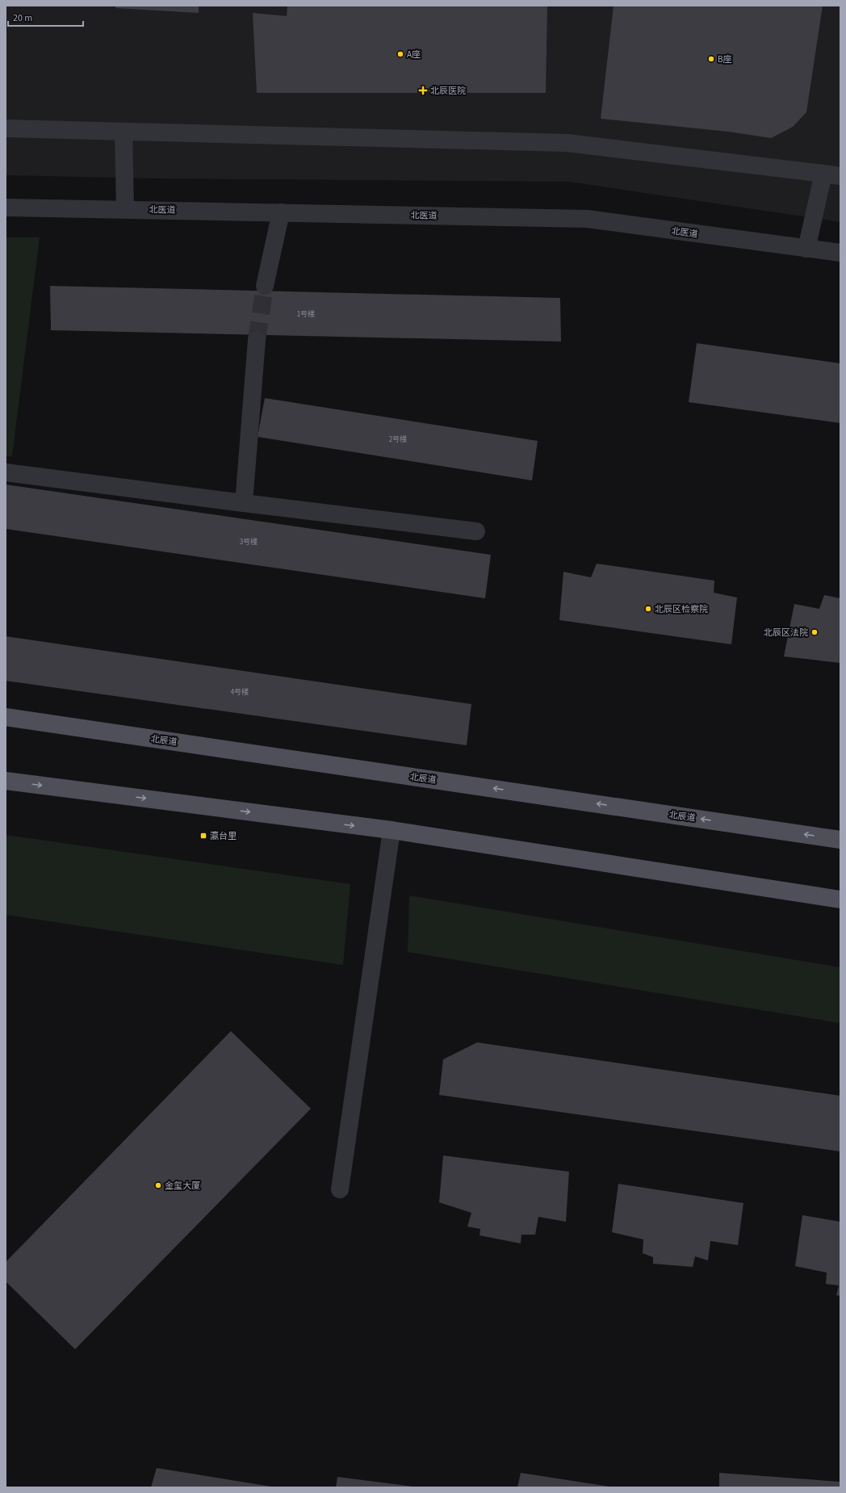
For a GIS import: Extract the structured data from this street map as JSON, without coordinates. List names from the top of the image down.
{
  "streets": {
    "main road": ["北辰道"],
    "street": ["北医道"]
  },
  "places": {
    "other": [
      "A座",
      "B座",
      "北辰区检察院",
      "北辰区法院",
      "金玺大厦"
    ],
    "health": ["北辰医院"],
    "transit": ["瀛台里"]
  },
  "house_numbers": [
    "1号楼",
    "2号楼",
    "3号楼",
    "4号楼"
  ],
  "scale_bar": "20 m"
}
